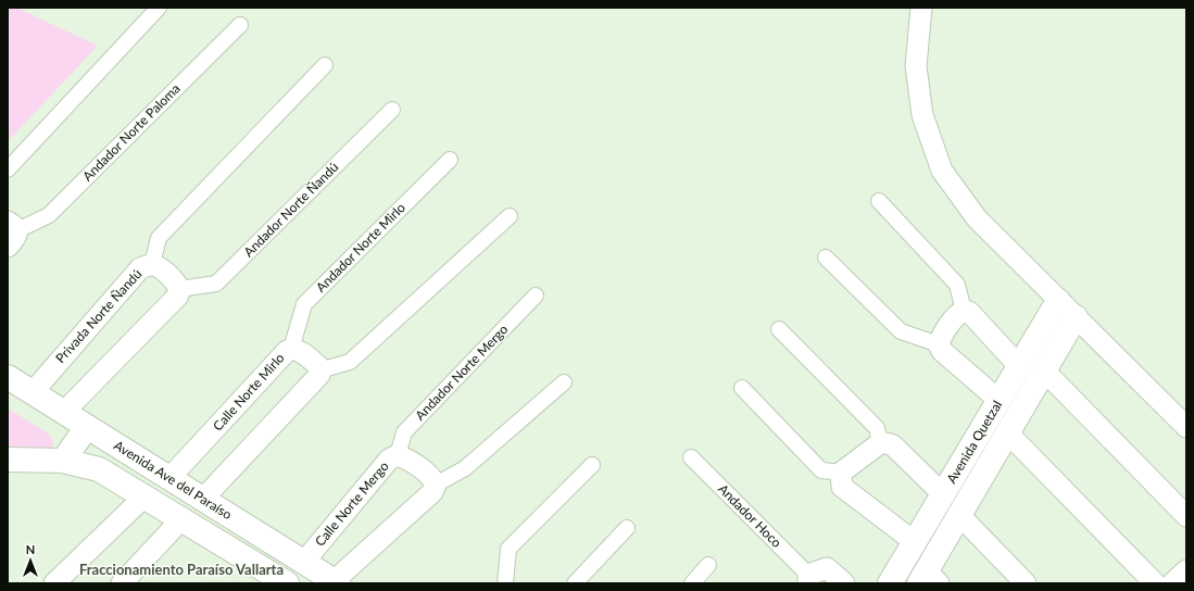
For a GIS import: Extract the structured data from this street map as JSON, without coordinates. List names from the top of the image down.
{
  "streets": {
    "street": [
      "Andador Norte Paloma",
      "Andador Norte Ñandú",
      "Andador Norte Mirlo",
      "Privada Norte Ñandú",
      "Andador Norte Mergo",
      "Calle Norte Mirlo",
      "Avenida Quetzal",
      "Avenida Ave del Paraíso",
      "Calle Norte Mergo",
      "Andador Hoco"
    ]
  },
  "crossings": [
    ["Andador Norte Ñandú", "Privada Norte Ñandú"],
    ["Andador Norte Mirlo", "Calle Norte Mirlo"],
    ["Privada Norte Ñandú", "Avenida Ave del Paraíso"],
    ["Andador Norte Mergo", "Calle Norte Mergo"],
    ["Calle Norte Mirlo", "Avenida Ave del Paraíso"],
    ["Avenida Ave del Paraíso", "Calle Norte Mergo"]
  ],
  "districts": ["Fraccionamiento Paraíso Vallarta"],
  "north": "top"
}
